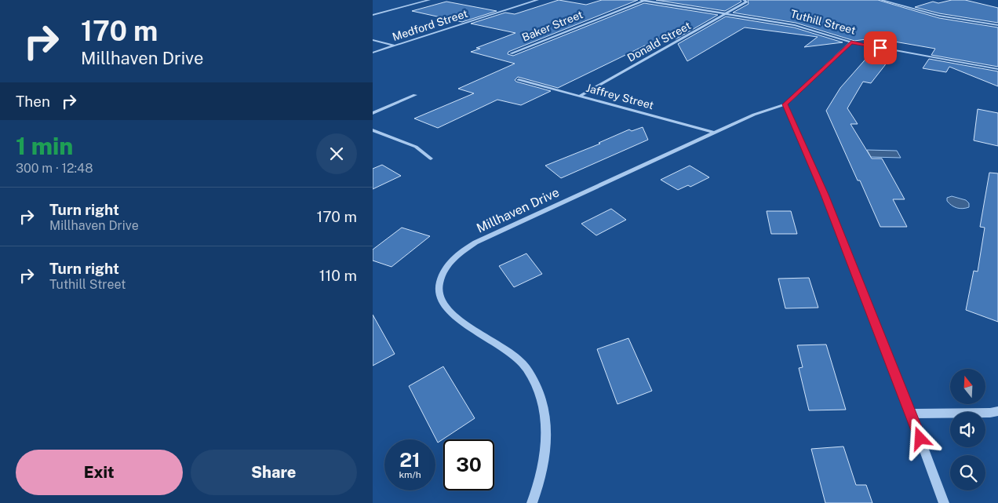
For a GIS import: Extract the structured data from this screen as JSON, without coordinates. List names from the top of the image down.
{
  "streets": {
    "street": [
      "Tuthill Street",
      "Medford Street",
      "Baker Street",
      "Donald Street",
      "Jaffrey Street",
      "Millhaven Drive"
    ]
  },
  "crossings": [
    ["Tuthill Street", "Baker Street"],
    ["Tuthill Street", "Donald Street"],
    ["Tuthill Street", "Millhaven Drive"],
    ["Donald Street", "Jaffrey Street"],
    ["Jaffrey Street", "Millhaven Drive"]
  ],
  "north": "top",
  "page": {
    "turn": ["170 m", "Millhaven Drive"],
    "then": "Then",
    "heading": ["1 min", "300 m · 12:48"],
    "list": [
      {
        "name": "Turn right",
        "note": "Millhaven Drive",
        "value": "170 m"
      },
      {
        "name": "Turn right",
        "note": "Tuthill Street",
        "value": "110 m"
      }
    ],
    "speed": "21 km/h",
    "limit": "30",
    "buttons": ["Exit", "Share"]
  }
}
